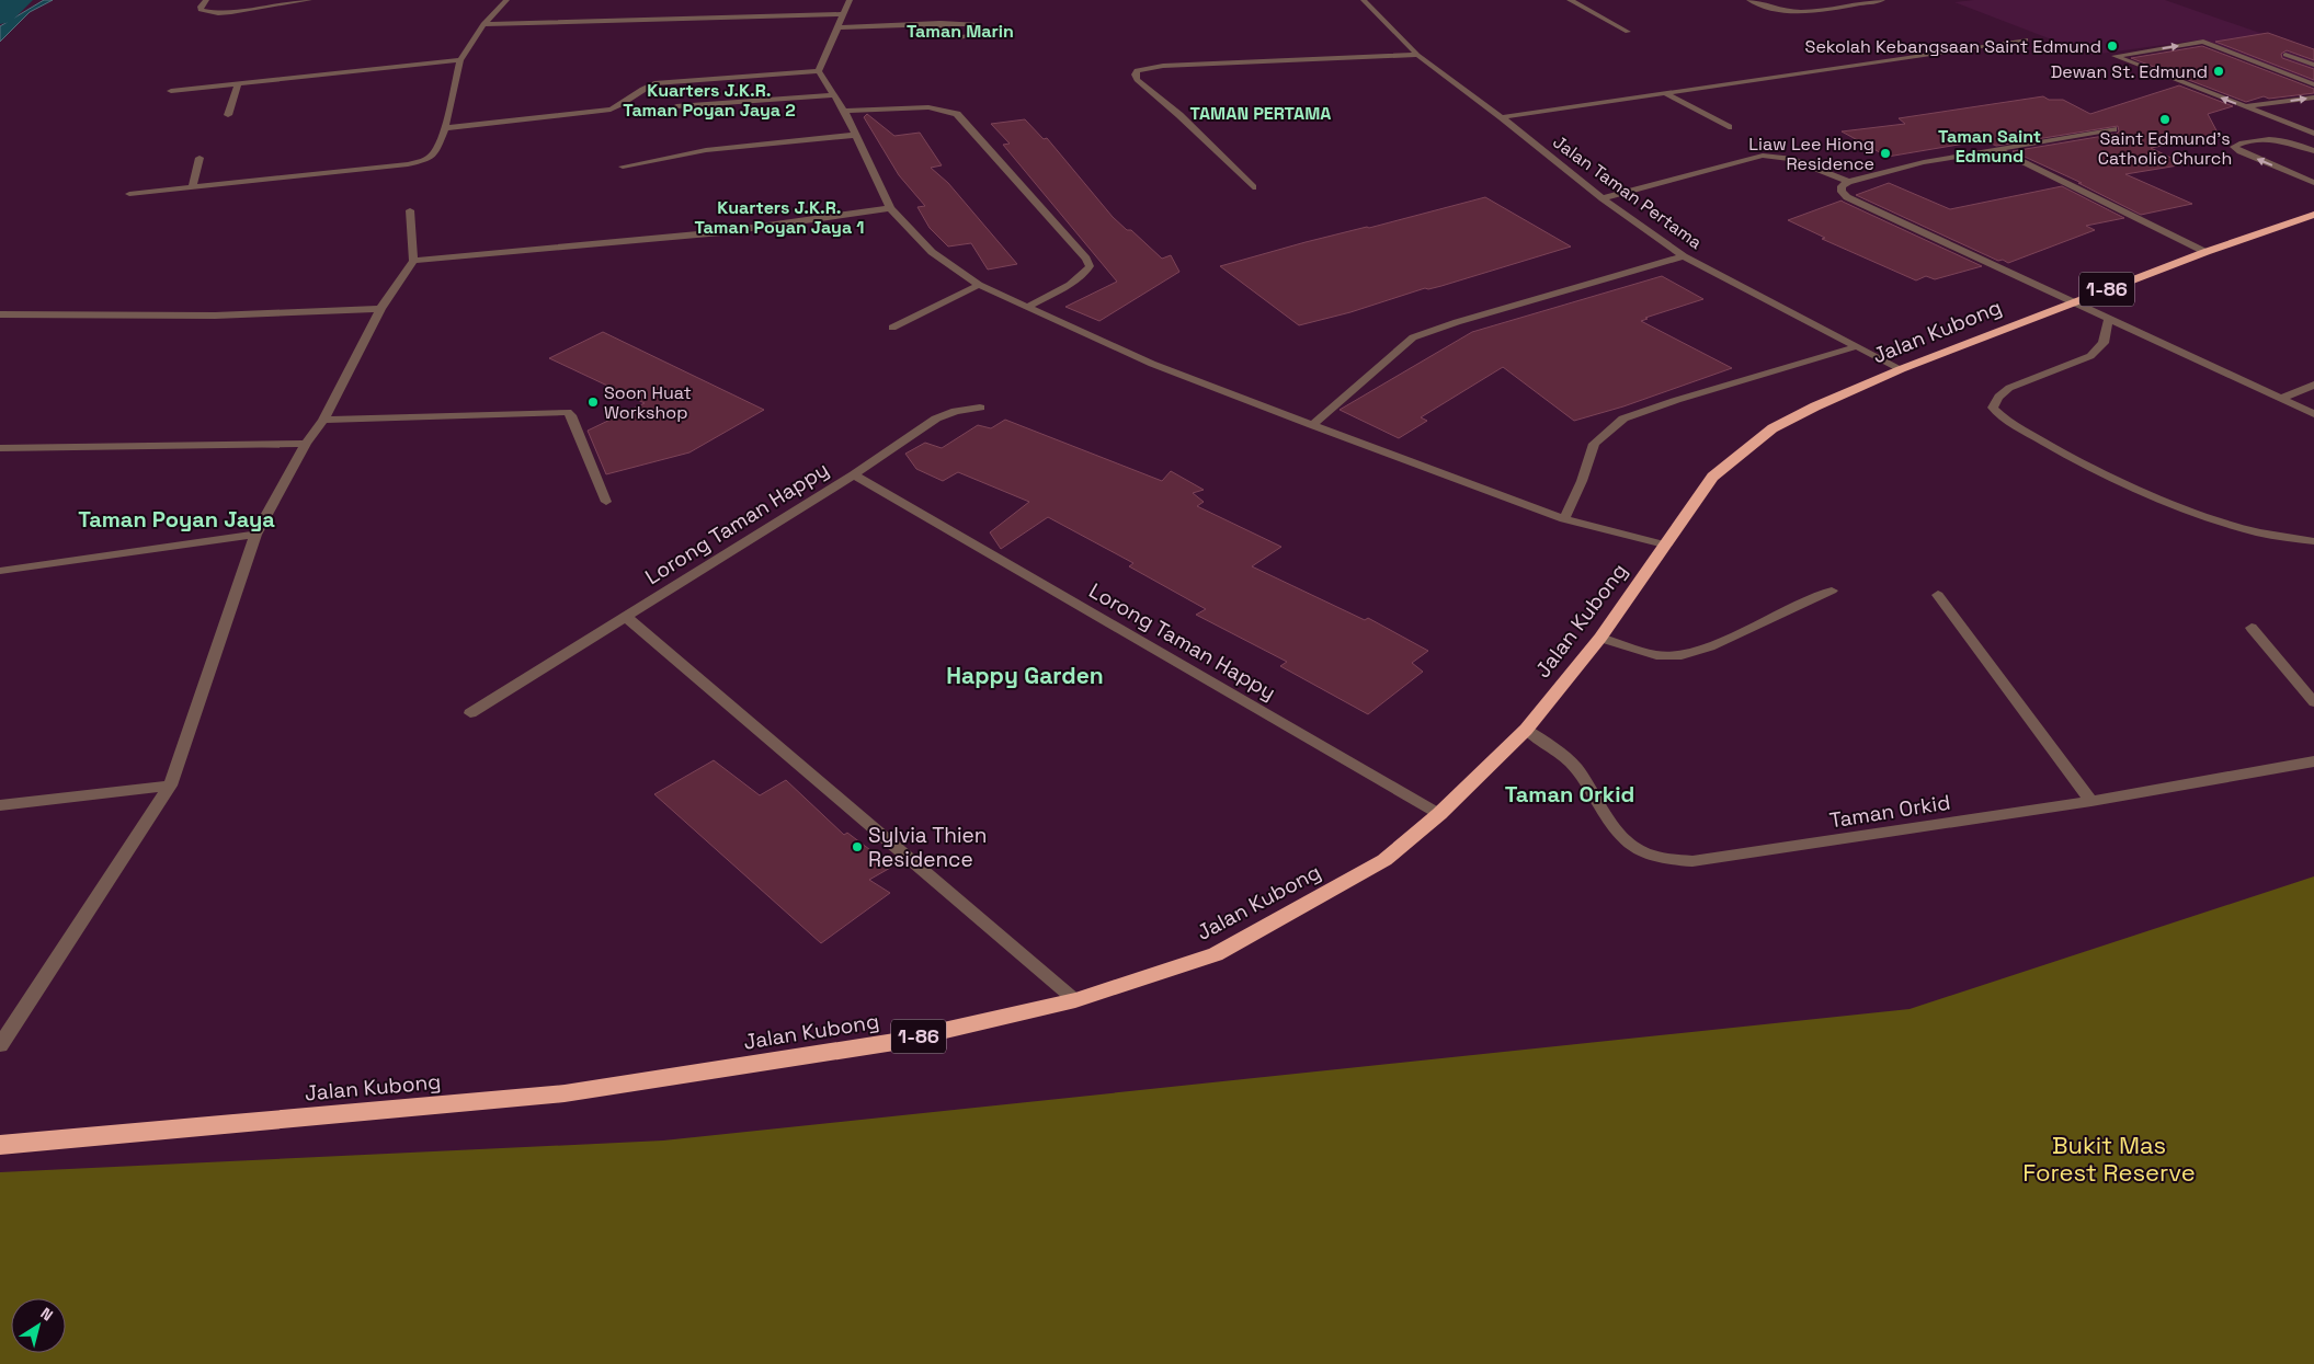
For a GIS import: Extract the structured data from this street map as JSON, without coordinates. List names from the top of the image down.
{
  "streets": {
    "highway": ["1-86", "Jalan Kubong"],
    "street": ["Jalan Taman Pertama", "Lorong Taman Happy", "Taman Orkid"]
  },
  "crossings": [
    ["Jalan Taman Pertama", "Jalan Kubong"],
    ["Jalan Kubong", "Lorong Taman Happy"],
    ["Jalan Kubong", "Taman Orkid"]
  ],
  "districts": [
    "Taman Marin",
    "Kuarters J.K.R. Taman Poyan Jaya 2",
    "TAMAN PERTAMA",
    "Taman Saint Edmund",
    "Kuarters J.K.R. Taman Poyan Jaya 1",
    "Taman Poyan Jaya",
    "Happy Garden",
    "Taman Orkid"
  ],
  "parks": ["Bukit Mas Forest Reserve"],
  "places": [
    "Sekolah Kebangsaan Saint Edmund",
    "Dewan St. Edmund",
    "Saint Edmund's Catholic Church",
    "Liaw Lee Hiong Residence",
    "Soon Huat Workshop",
    "Sylvia Thien Residence"
  ],
  "north": "top right"
}
